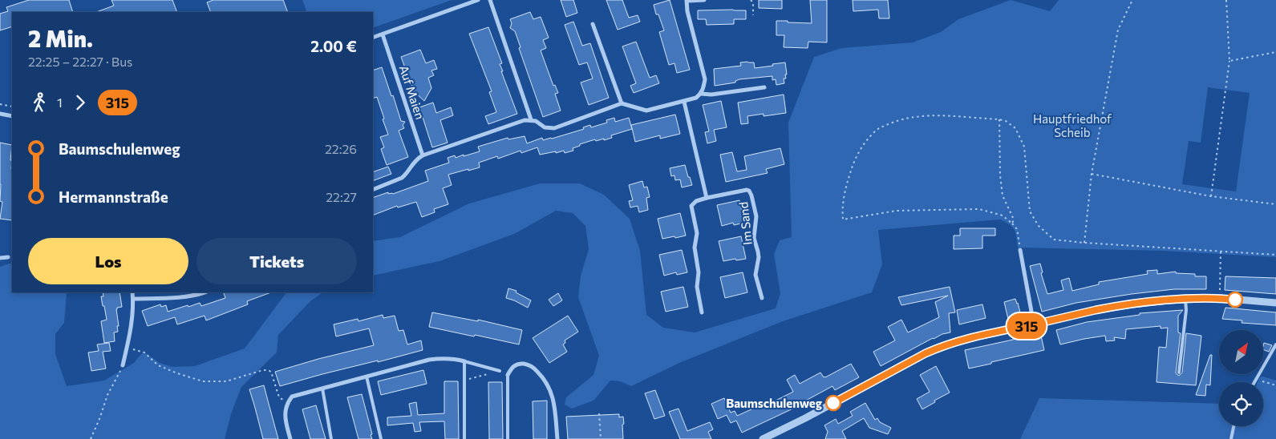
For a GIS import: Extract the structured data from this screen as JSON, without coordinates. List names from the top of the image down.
{
  "streets": {
    "street": ["Auf Maien", "Im Sand"]
  },
  "parks": ["Hauptfriedhof Scheib"],
  "places": ["Baumschulenweg"],
  "lines": ["bus line 315"],
  "north": "top right",
  "page": {
    "on_map": "315",
    "heading": ["2 Min.", "22:25 – 22:27 · Bus", "2.00 €"],
    "legs": ["1", "315"],
    "list": [
      {
        "name": "Baumschulenweg",
        "value": "22:26"
      },
      {
        "name": "Hermannstraße",
        "value": "22:27"
      }
    ],
    "buttons": ["Los", "Tickets"]
  }
}
